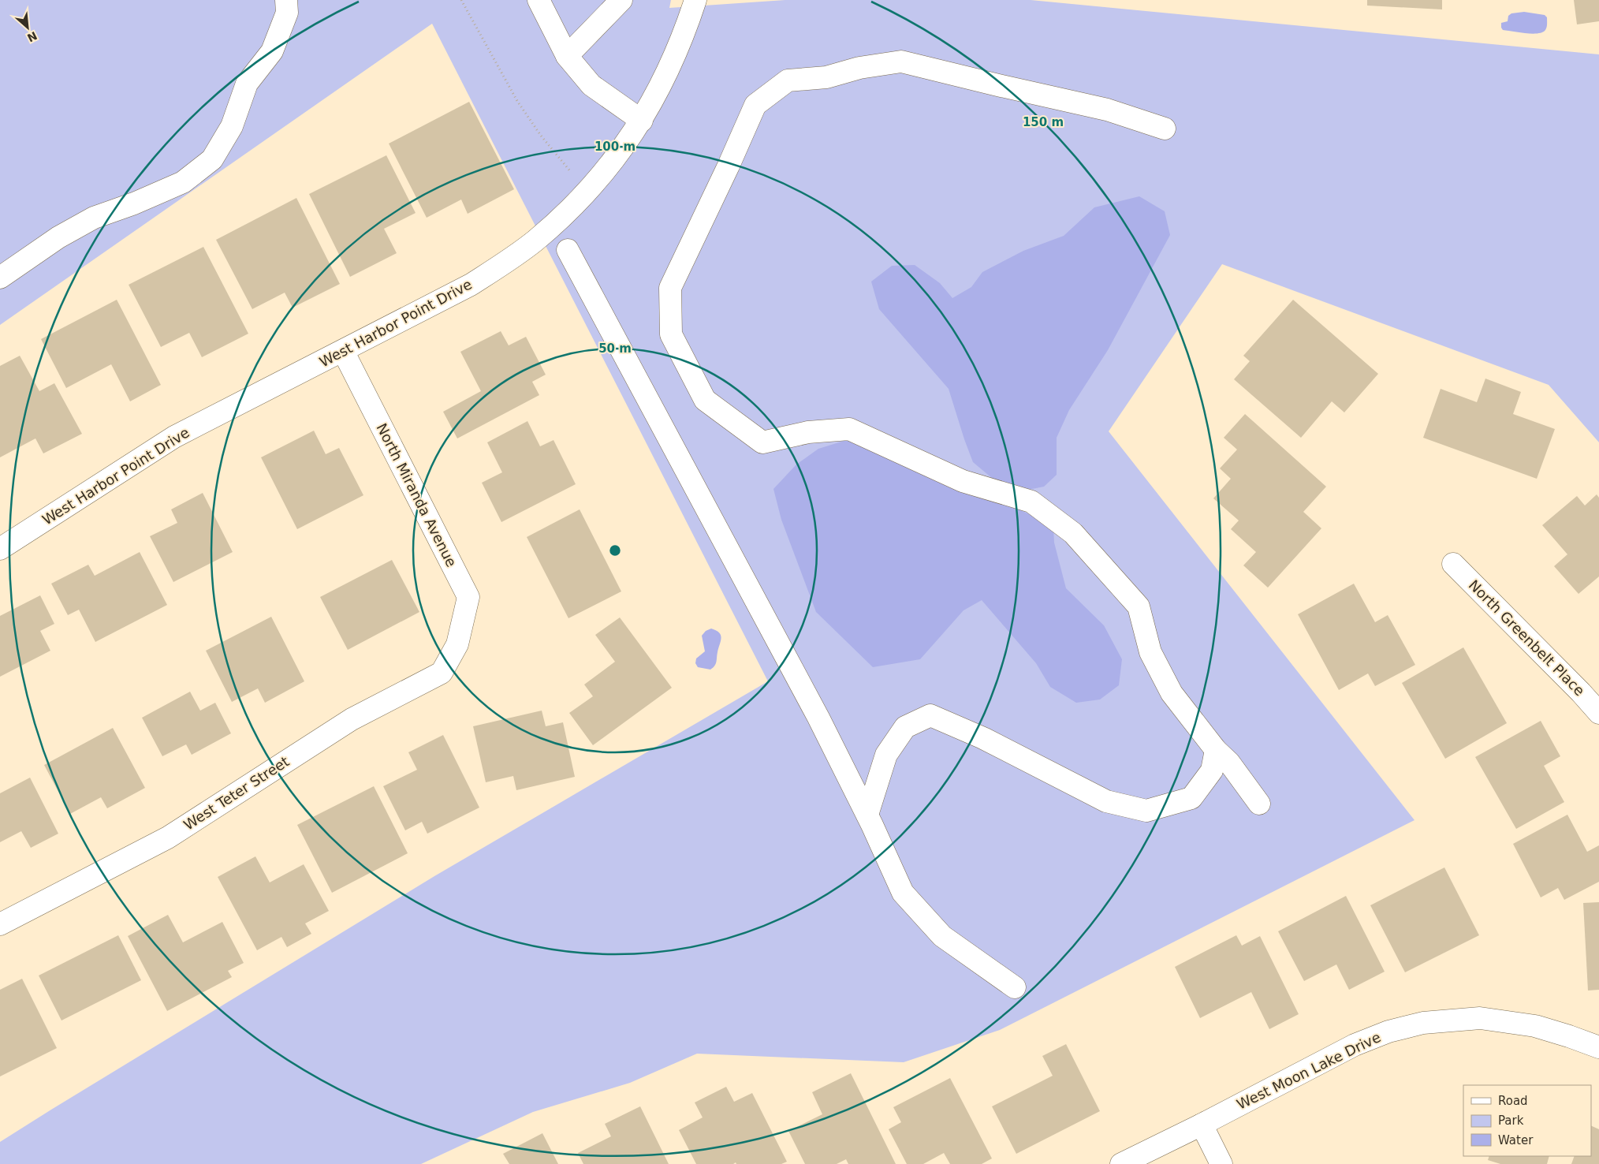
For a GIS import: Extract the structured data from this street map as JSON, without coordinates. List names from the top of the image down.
{
  "streets": {
    "street": [
      "West Harbor Point Drive",
      "North Miranda Avenue",
      "North Greenbelt Place",
      "West Teter Street",
      "West Moon Lake Drive"
    ]
  },
  "crossings": [
    ["West Harbor Point Drive", "North Miranda Avenue"],
    ["North Miranda Avenue", "West Teter Street"]
  ],
  "legend": ["Road", "Park", "Water"],
  "north": "bottom right",
  "rings": ["150 m", "100 m", "50 m"]
}
